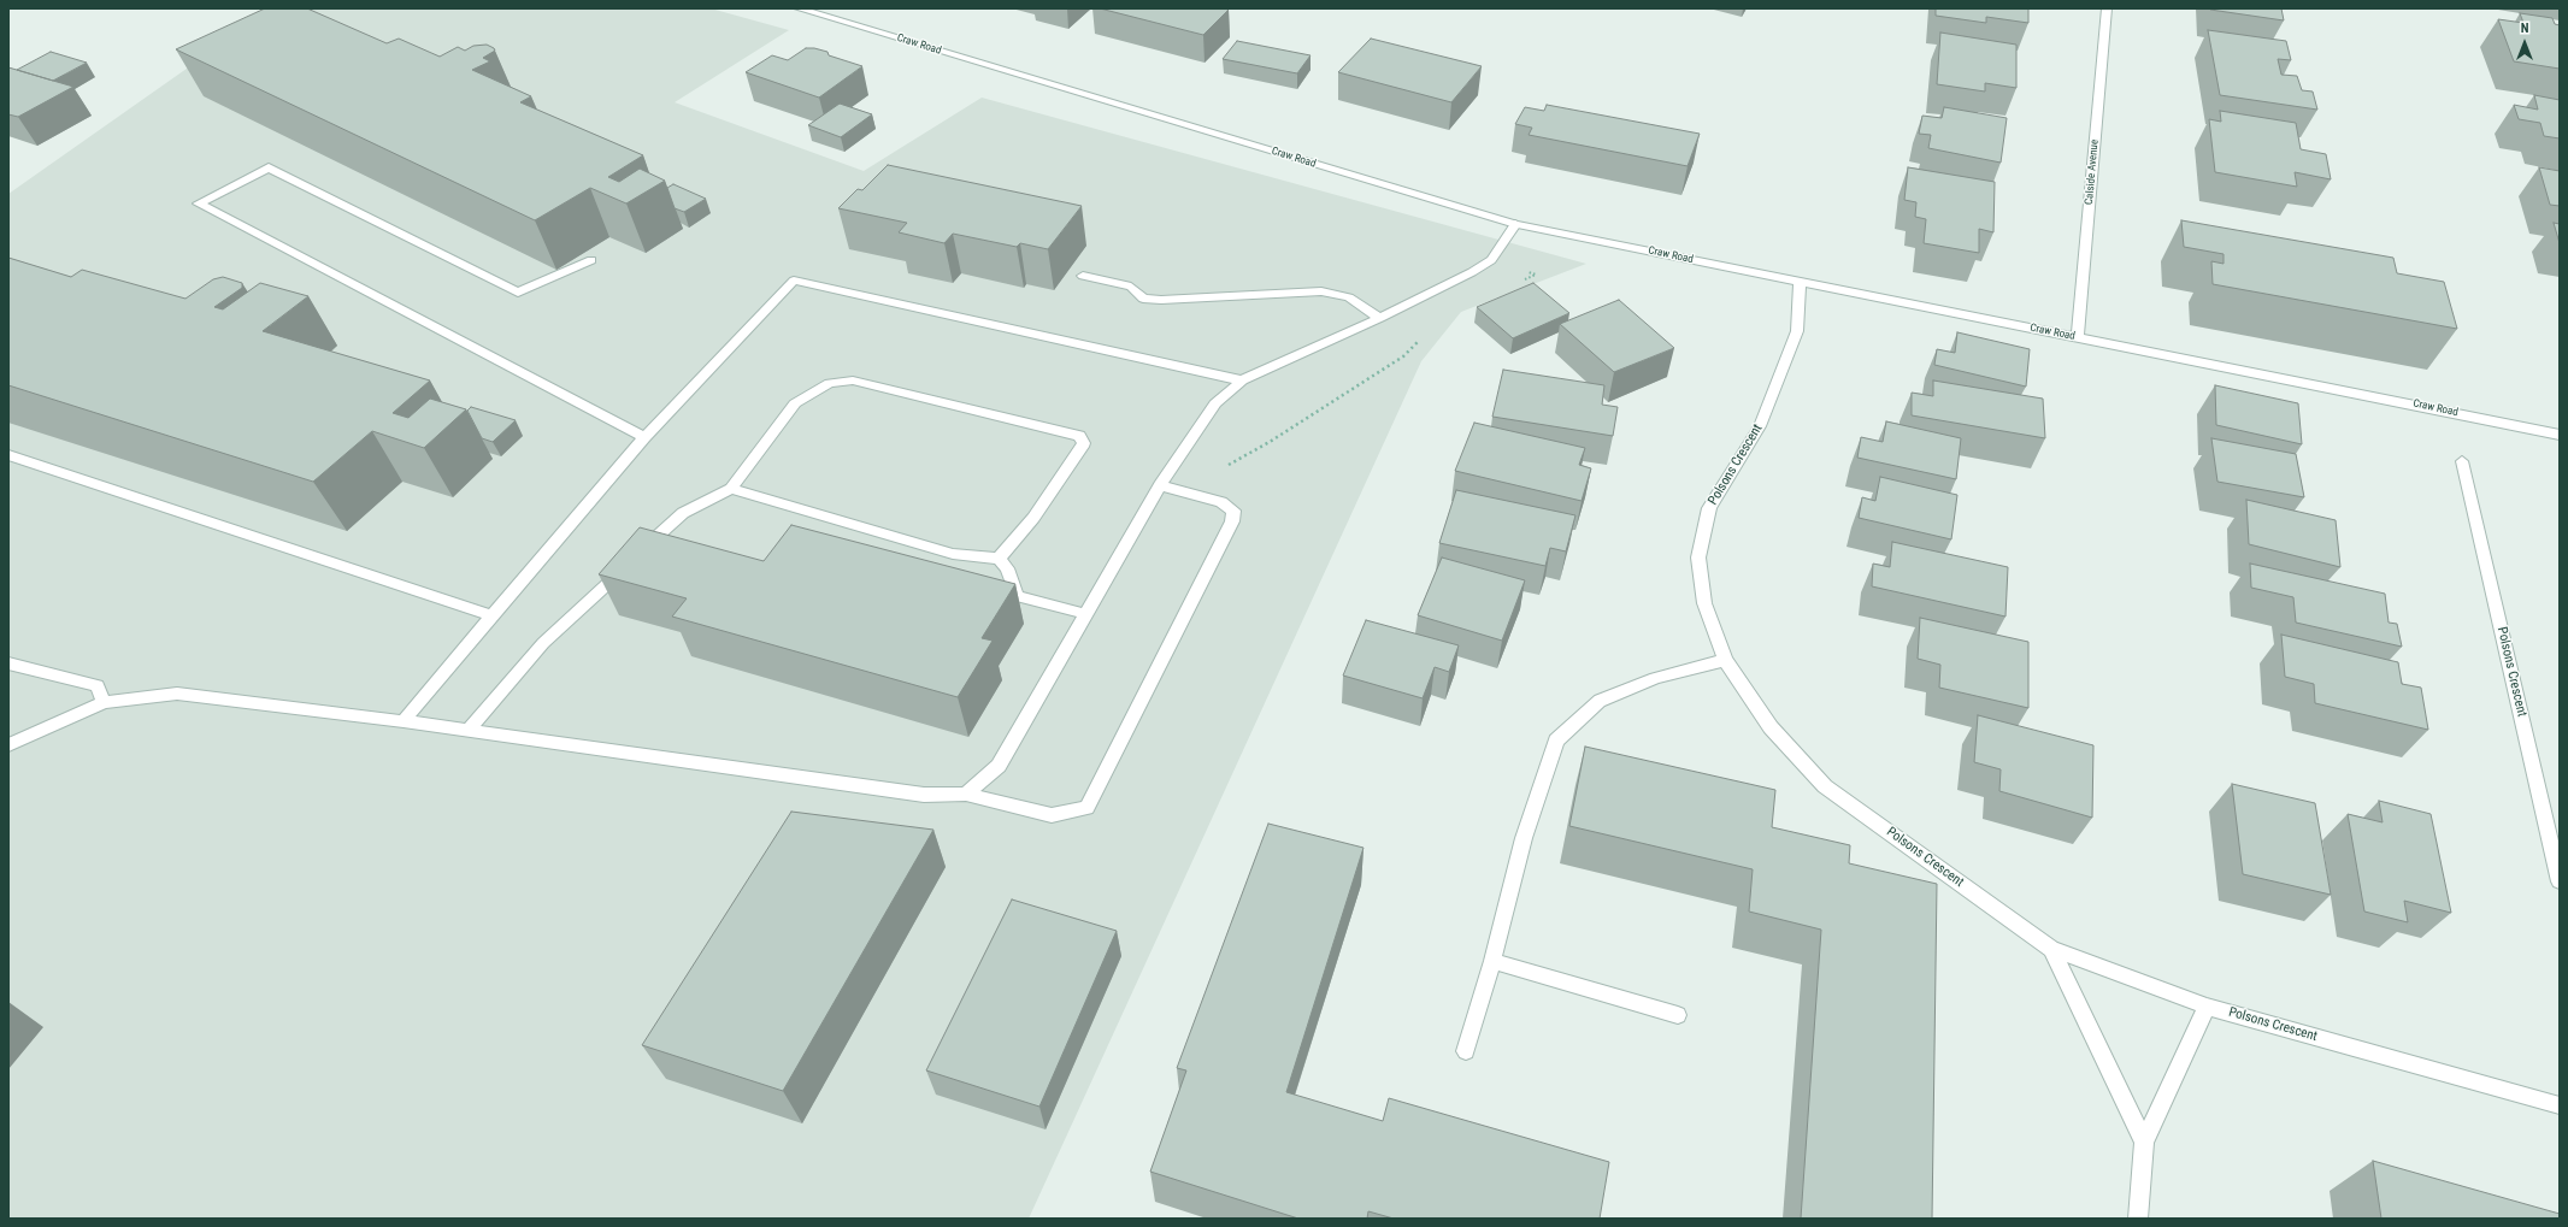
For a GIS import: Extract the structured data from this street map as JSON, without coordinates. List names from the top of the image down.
{
  "streets": {
    "street": ["Craw Road", "Calside Avenue", "Polsons Crescent"]
  },
  "crossings": [
    ["Craw Road", "Calside Avenue"],
    ["Craw Road", "Polsons Crescent"]
  ],
  "north": "top"
}
